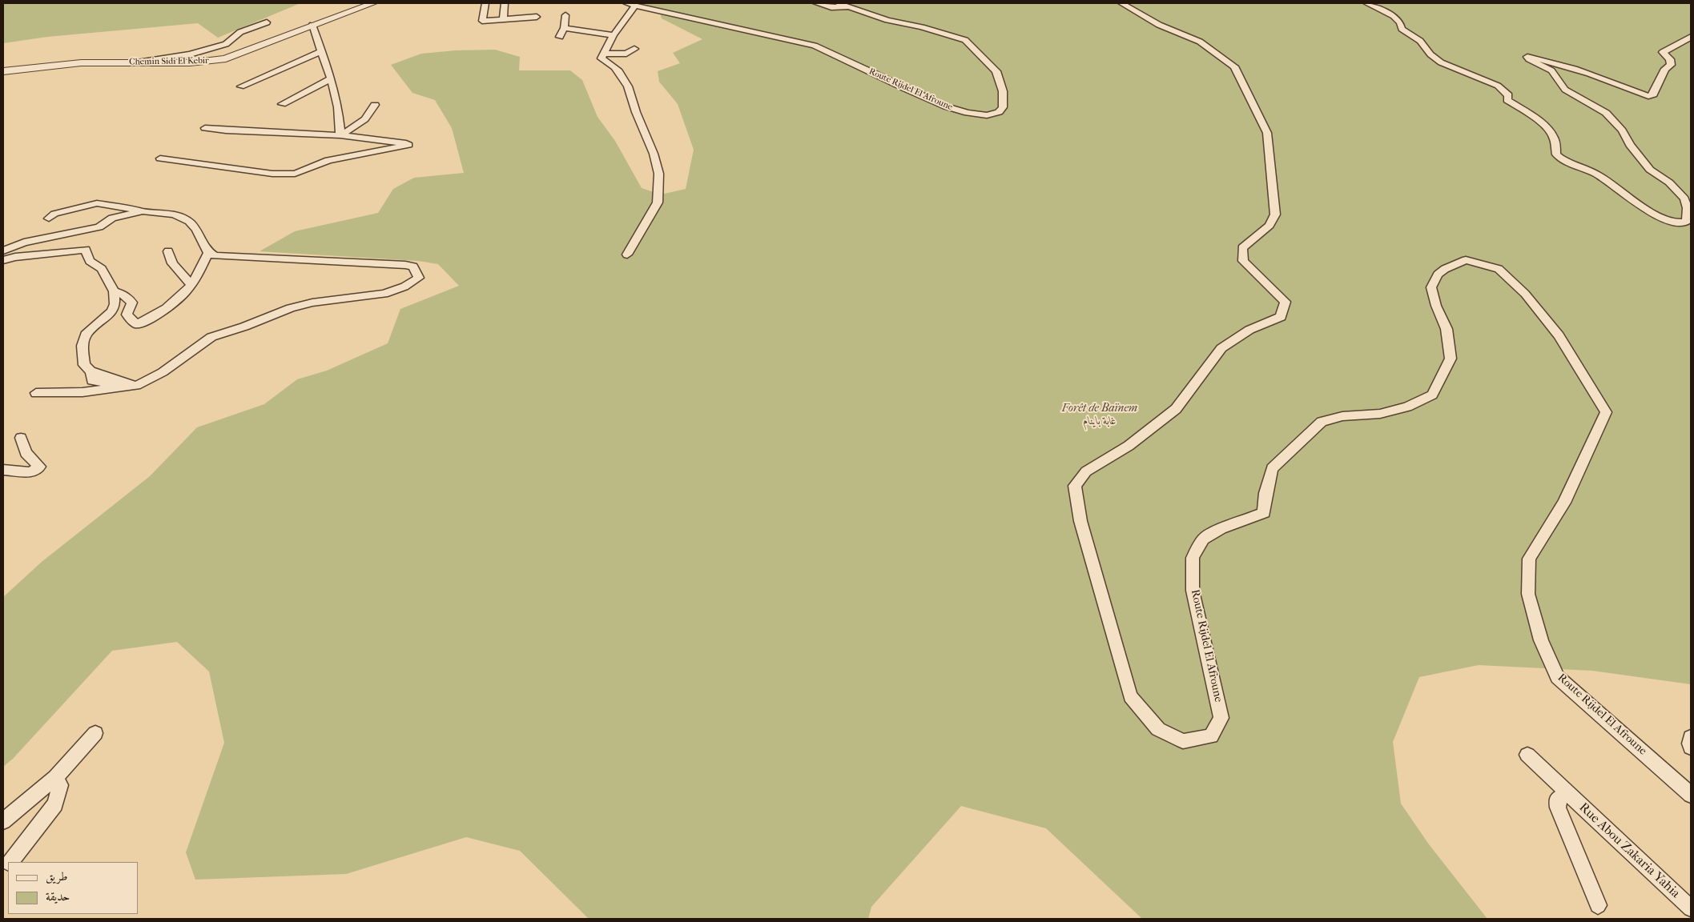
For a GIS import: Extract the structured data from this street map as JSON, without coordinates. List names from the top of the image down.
{
  "streets": {
    "street": ["Chemin Sidi El Kebir", "Route Rijdel El Afroune", "Rue Abou Zakaria Yahia"]
  },
  "parks": ["Forêt de Baïnem غابة باينام"],
  "legend": ["طريق", "حديقة"]
}
